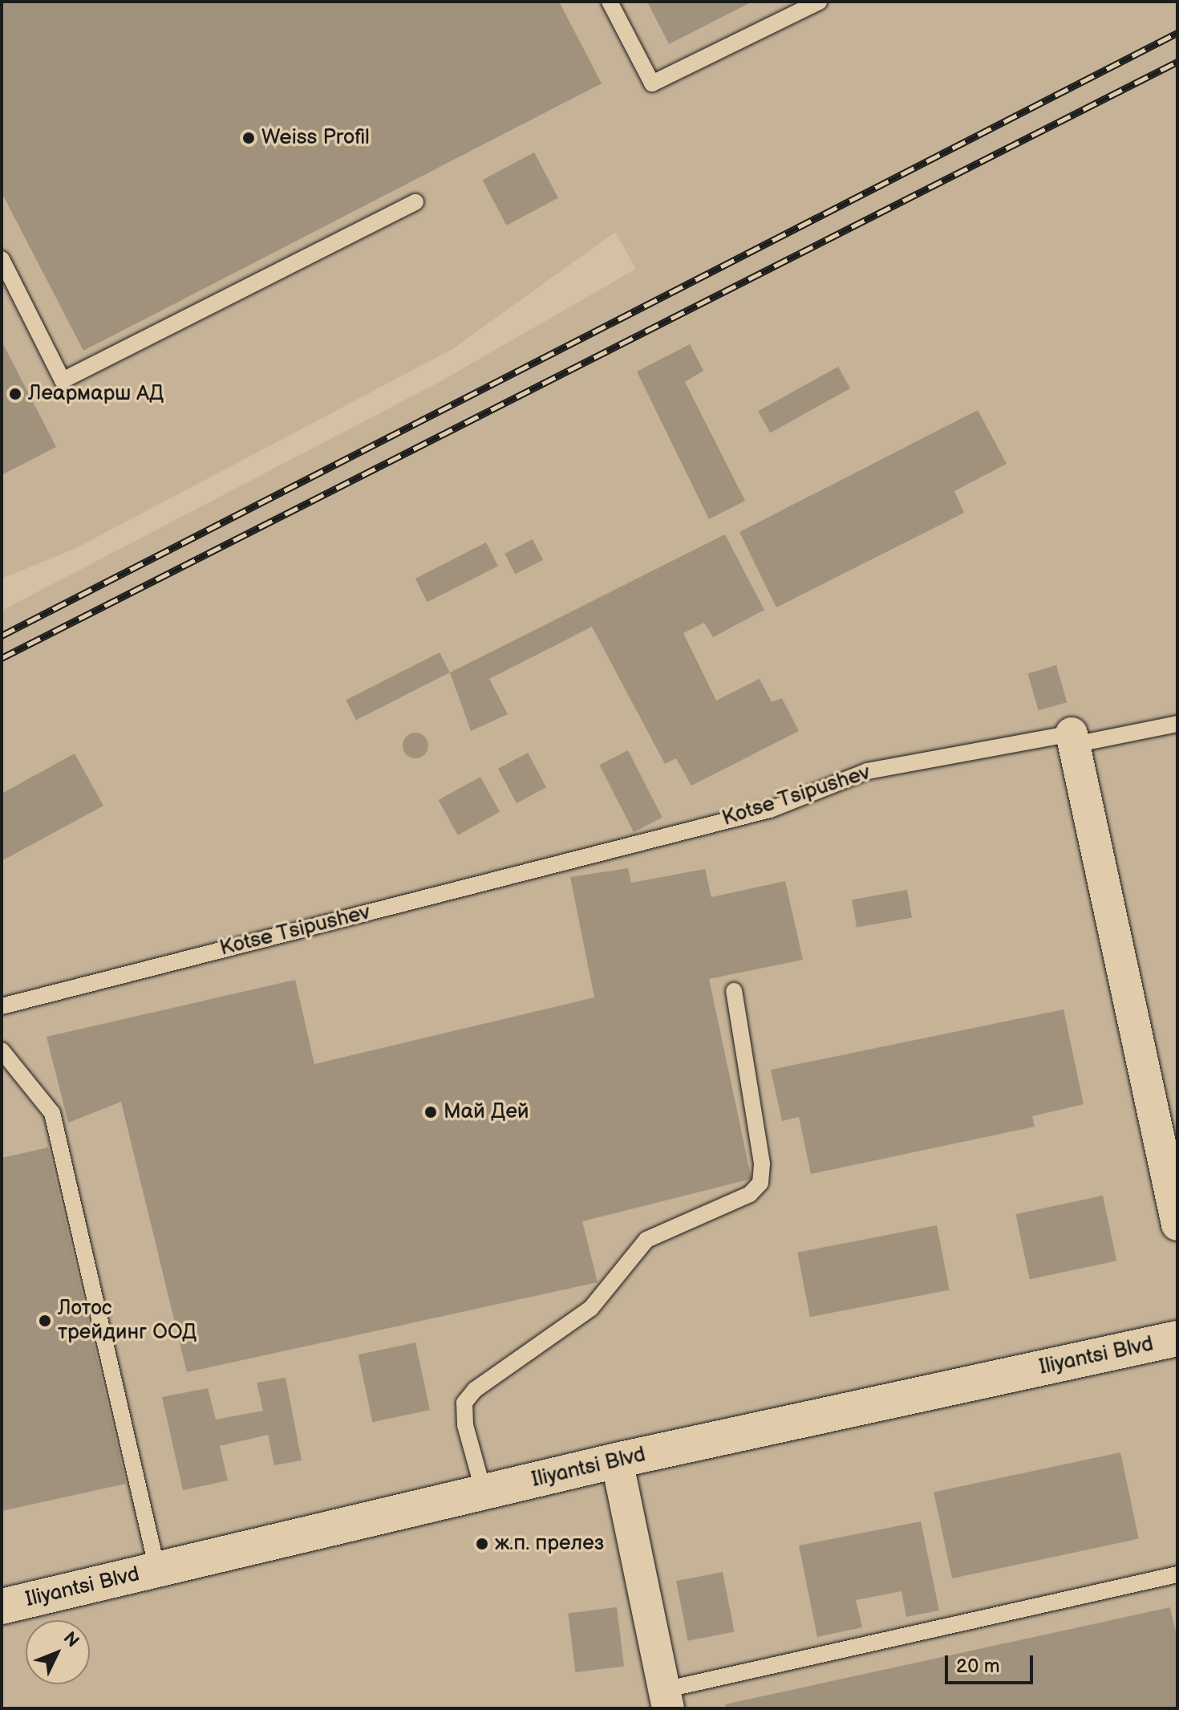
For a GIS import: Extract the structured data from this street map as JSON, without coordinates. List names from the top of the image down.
{
  "streets": {
    "street": ["Iliyantsi Blvd"],
    "lane": ["Kotse Tsipushev"]
  },
  "places": [
    "Weiss Profil",
    "Леармарш АД",
    "Май Дей",
    "Лотос трейдинг ООД",
    "ж.п. прелез"
  ],
  "scale_bar": "20 m",
  "north": "top right"
}
